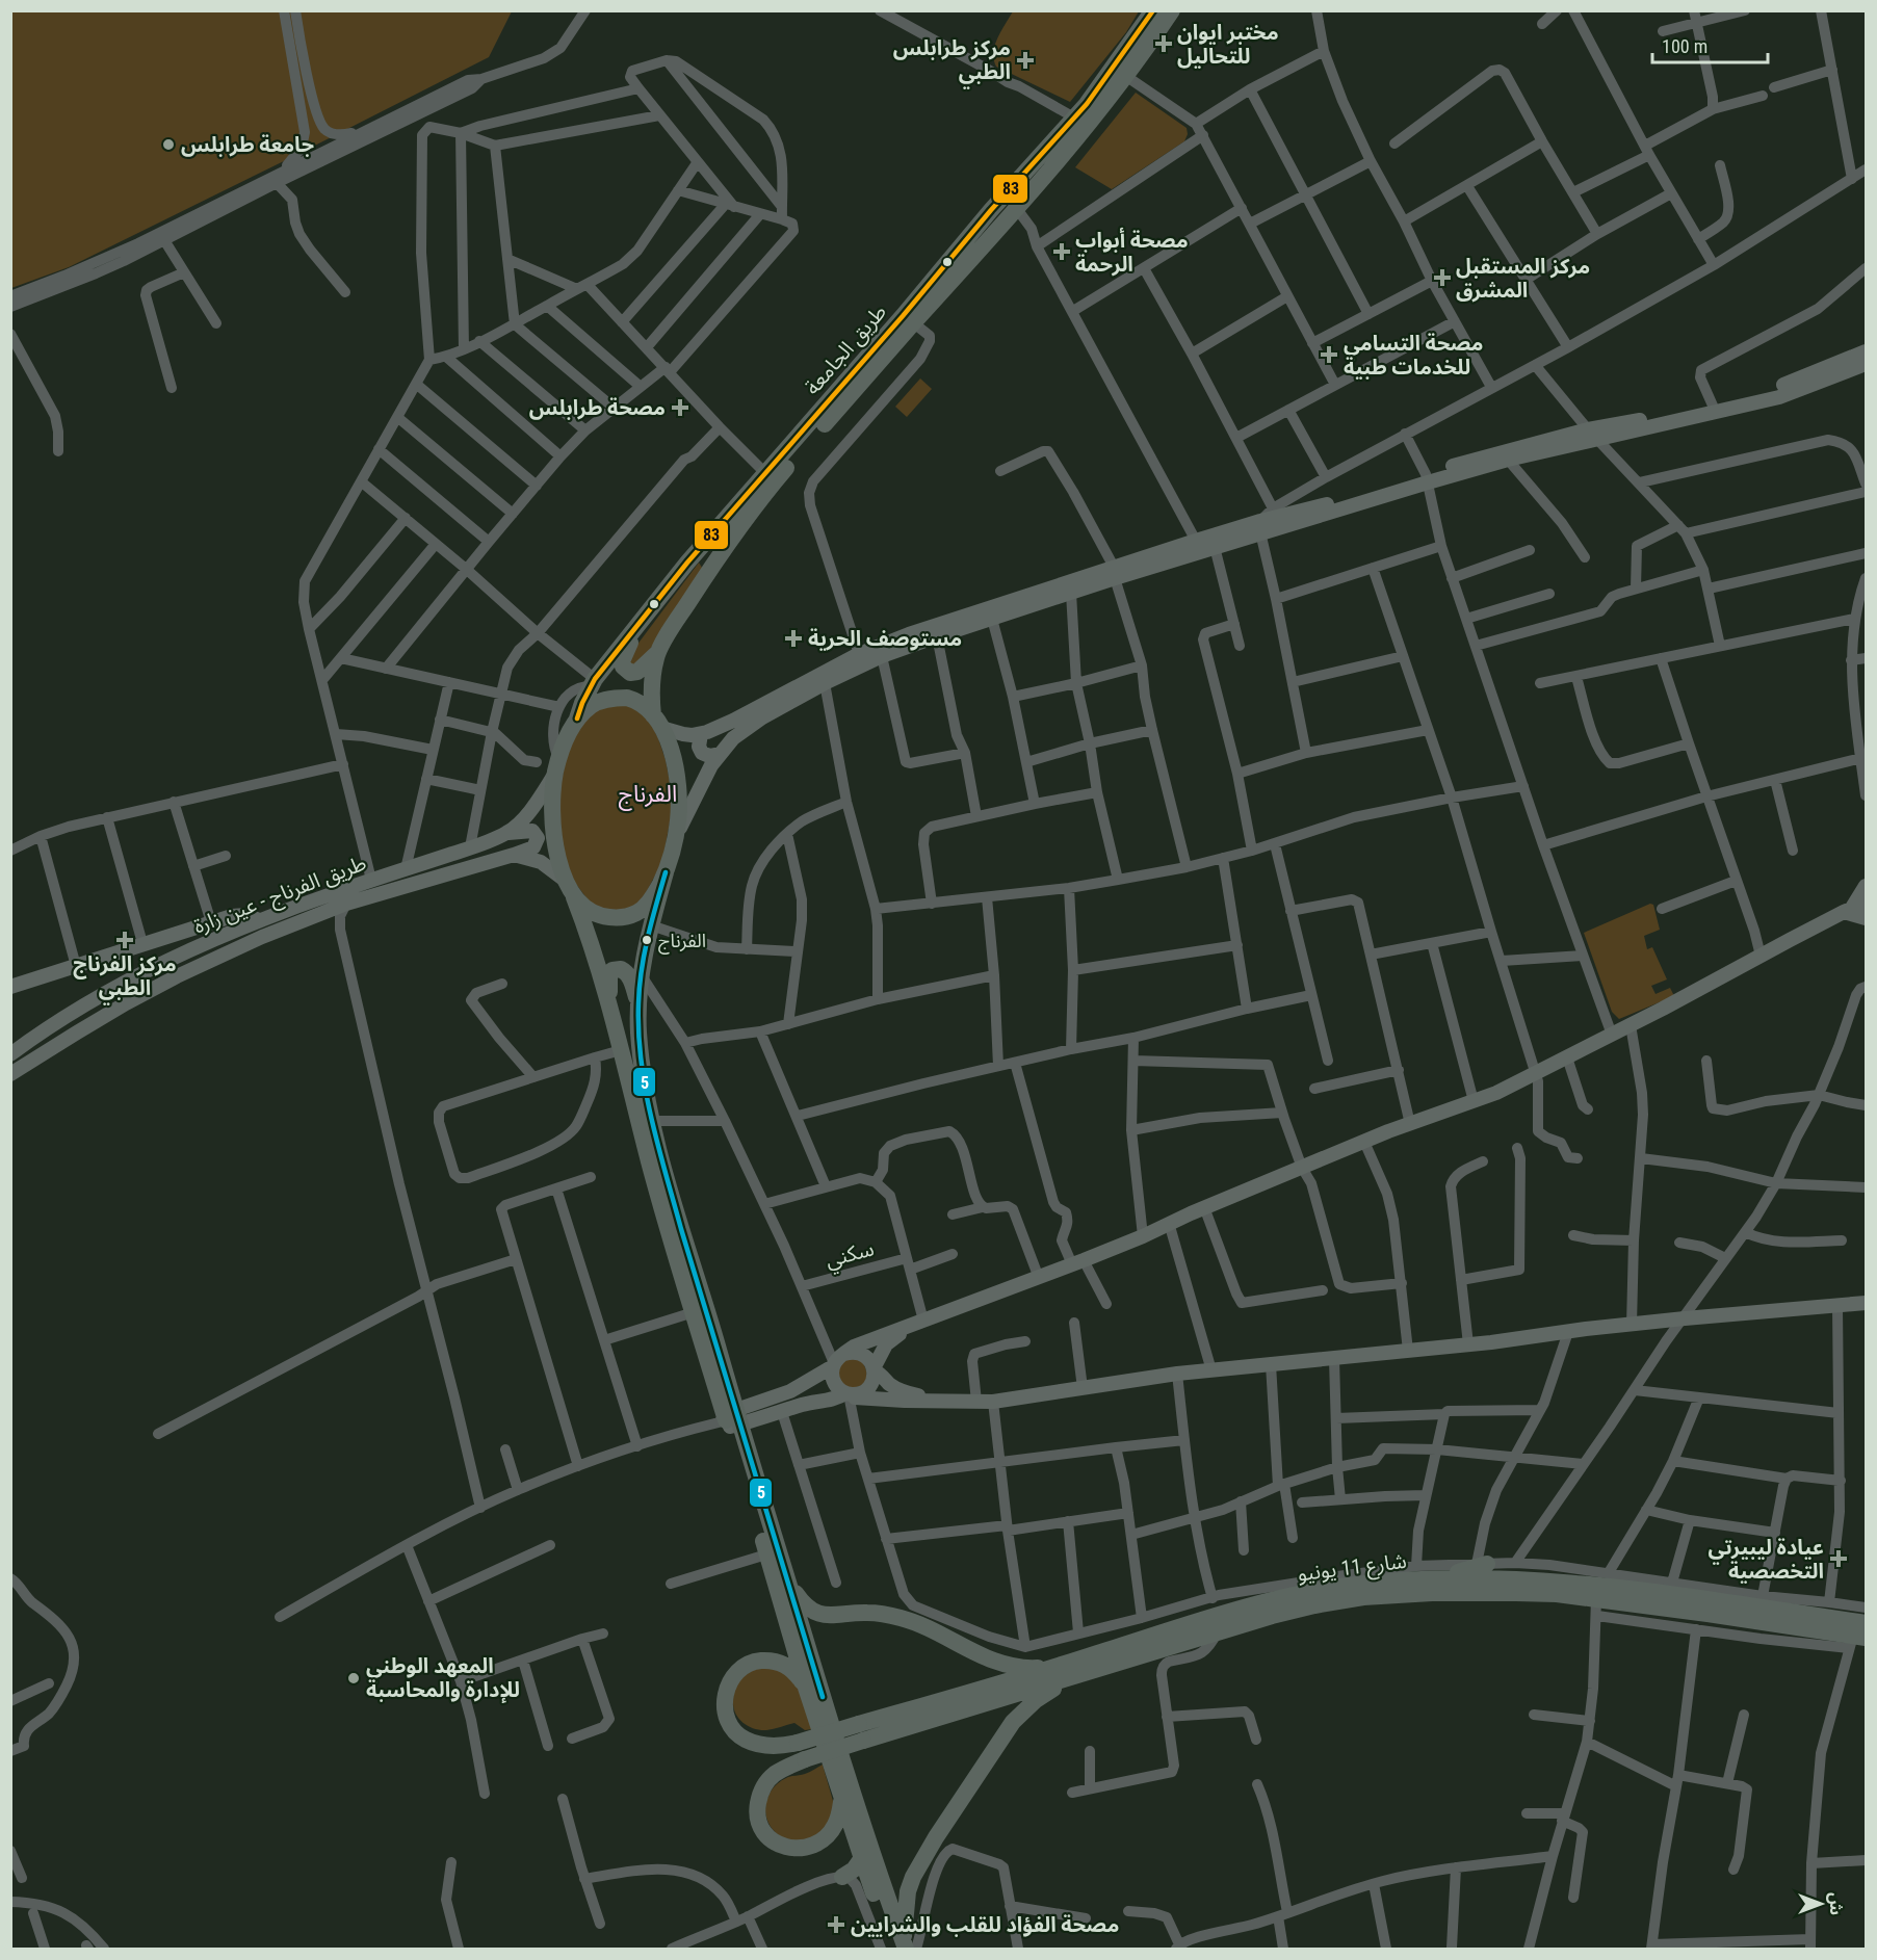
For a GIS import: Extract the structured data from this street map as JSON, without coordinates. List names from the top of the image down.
{
  "streets": {
    "highway": ["طريق الجامعة", "شارع 11 يونيو"],
    "main road": ["طريق الفرناج - عين زارة"],
    "street": ["سكني"]
  },
  "crossings": [
    ["طريق الجامعة", "طريق الفرناج - عين زارة"]
  ],
  "districts": ["الفرناج"],
  "places": {
    "health": [
      "مختبر ايوان للتحاليل",
      "مركز طرابلس الطبي",
      "مصحة أبواب الرحمة",
      "مركز المستقبل المشرق",
      "مصحة التسامي للخدمات طبية",
      "مصحة طرابلس",
      "مستوصف الحرية",
      "مركز الفرناج الطبي",
      "عيادة ليبيرتي التخصصية",
      "مصحة الفؤاد للقلب والشرايين"
    ],
    "other": ["جامعة طرابلس", "الفرناج", "المعهد الوطني للإدارة والمحاسبة"]
  },
  "lines": ["transit line 83", "transit line 5"],
  "scale_bar": "100 m",
  "north": "right"
}
